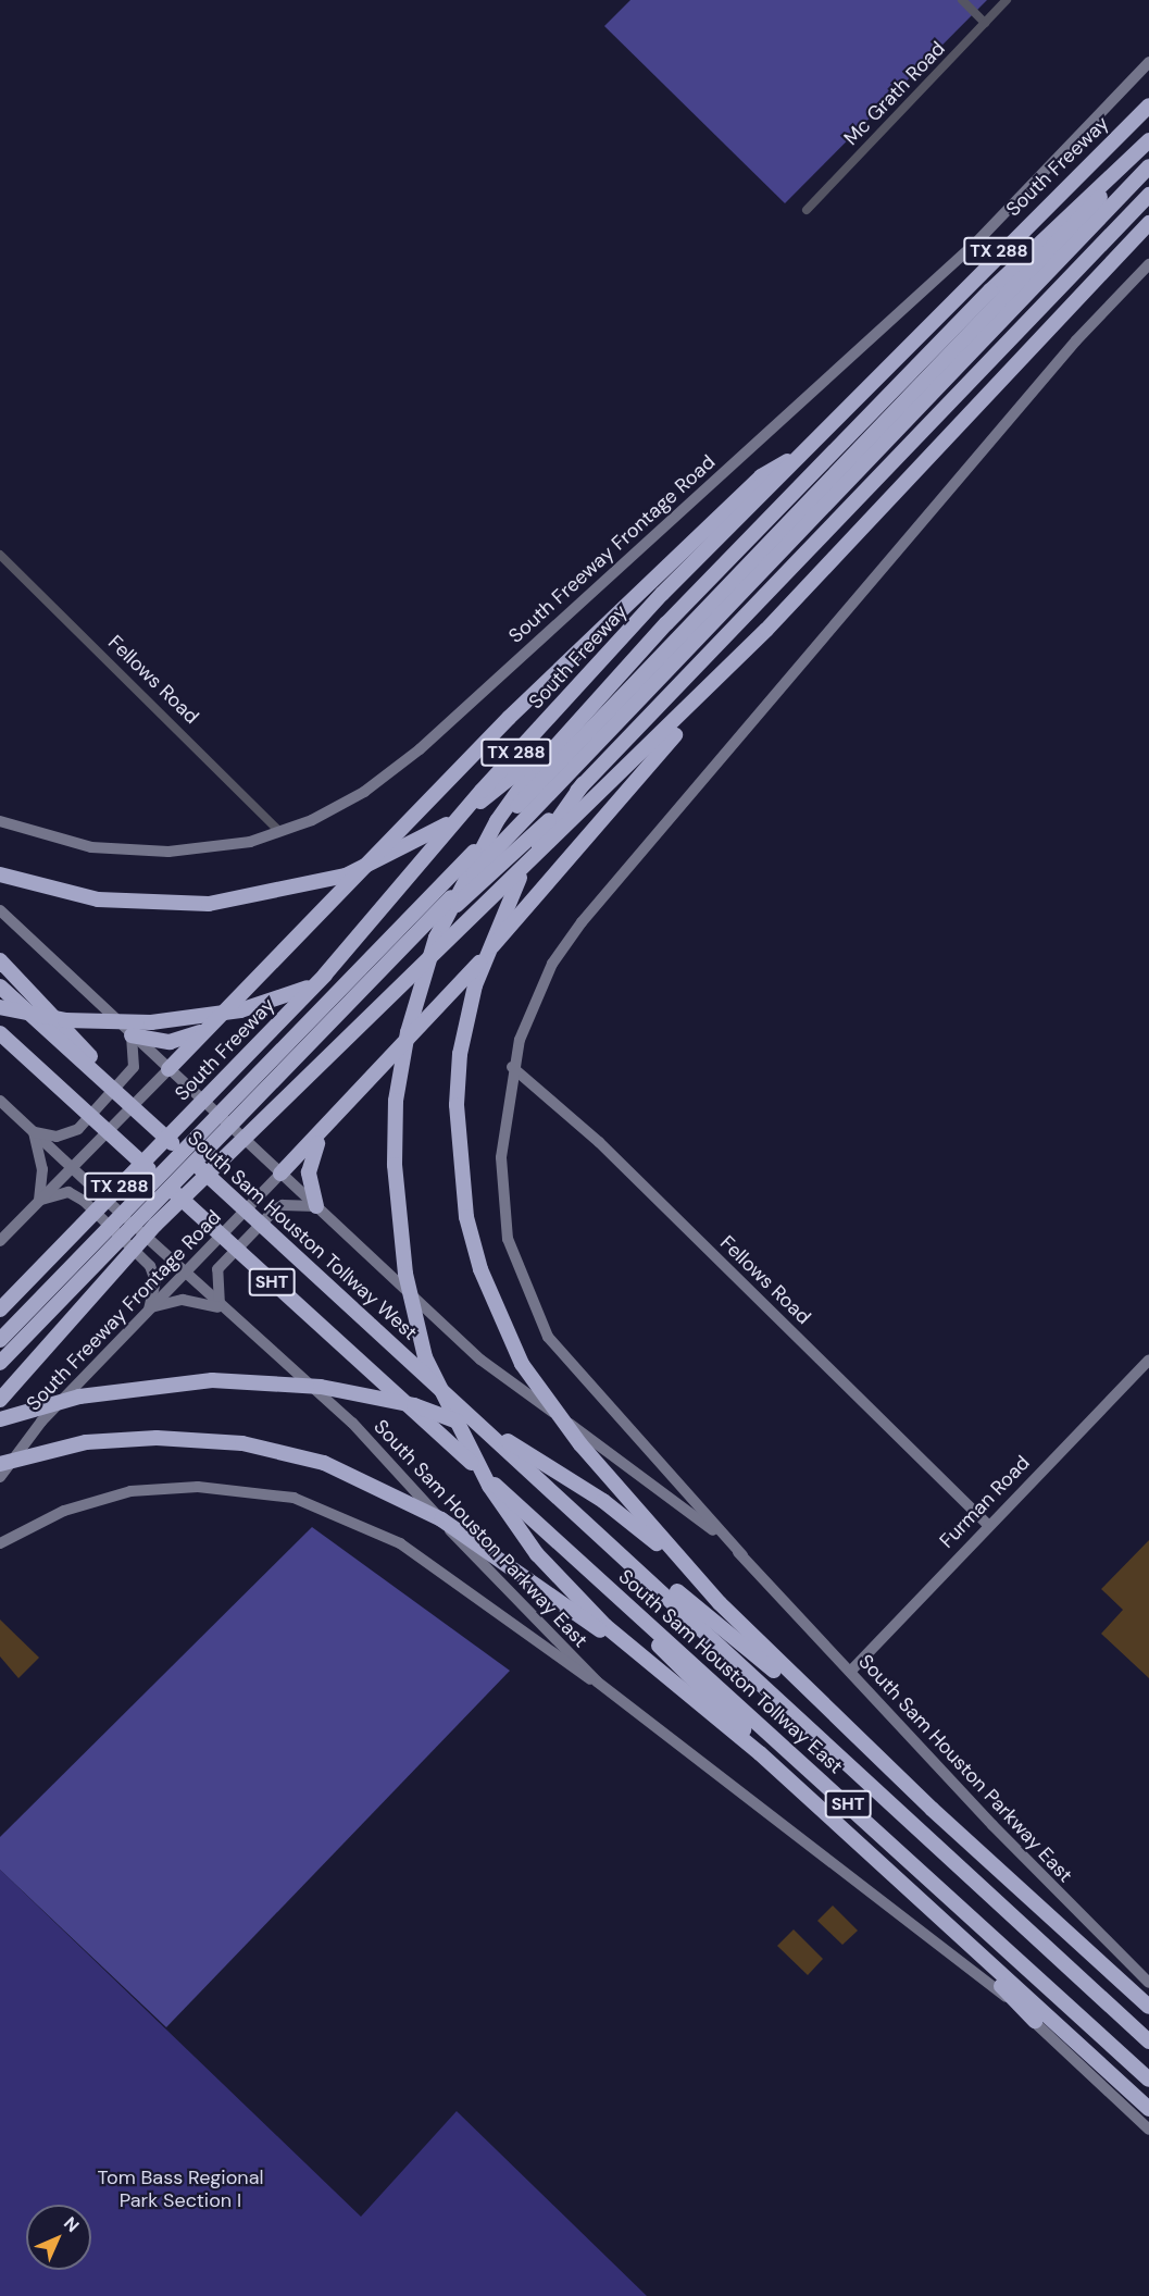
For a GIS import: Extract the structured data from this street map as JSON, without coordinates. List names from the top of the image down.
{
  "streets": {
    "highway": [
      "South Freeway",
      "TX 288",
      "South Sam Houston Tollway West",
      "SHT",
      "South Sam Houston Tollway East"
    ],
    "main road": [
      "South Freeway Frontage Road",
      "Fellows Road",
      "Furman Road",
      "South Sam Houston Parkway East"
    ],
    "street": ["Mc Grath Road"]
  },
  "crossings": [
    ["South Freeway Frontage Road", "Fellows Road"],
    ["South Freeway Frontage Road", "South Sam Houston Parkway East"],
    ["Fellows Road", "Furman Road"],
    ["South Sam Houston Tollway West", "South Sam Houston Tollway East"],
    ["SHT", "South Sam Houston Tollway East"],
    ["Furman Road", "South Sam Houston Parkway East"]
  ],
  "parks": ["Tom Bass Regional Park Section I"],
  "north": "top right"
}
